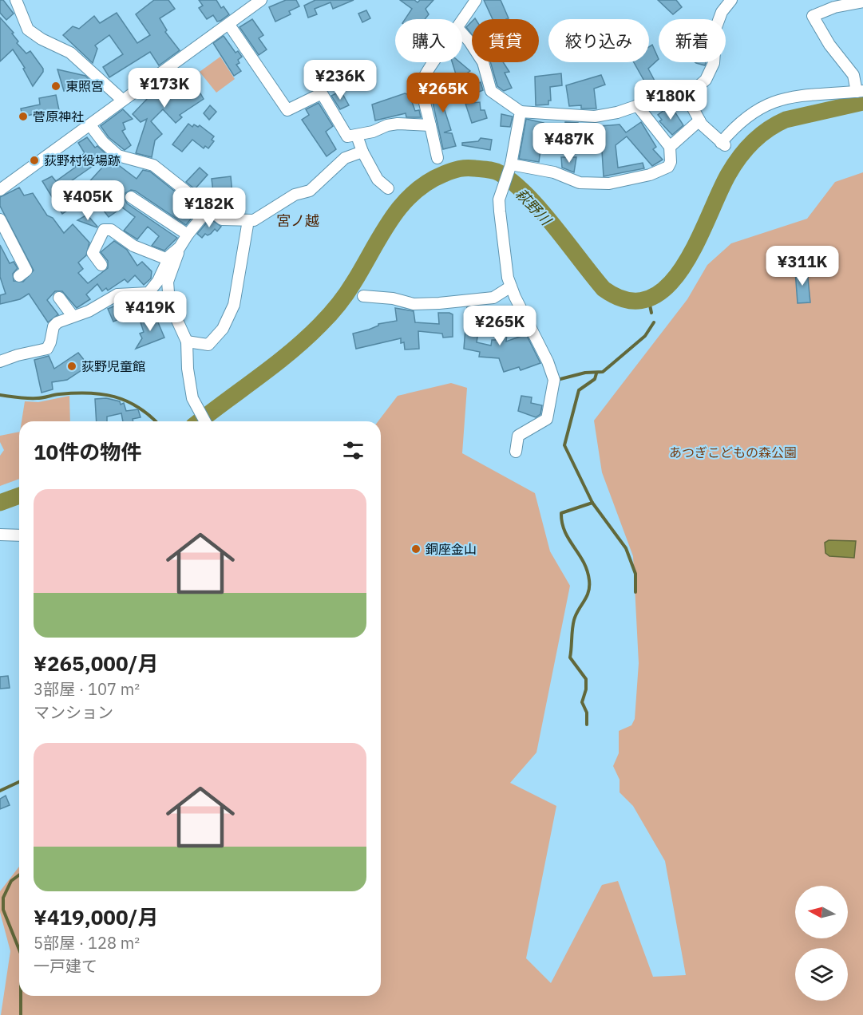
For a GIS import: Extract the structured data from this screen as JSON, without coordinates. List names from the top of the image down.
{
  "districts": ["宮ノ越"],
  "water": ["萩野川"],
  "parks": ["あつぎこどもの森公園"],
  "places": [
    "東照宮",
    "菅原神社",
    "荻野村役場跡",
    "荻野児童館",
    "銅座金山"
  ],
  "north": "left",
  "page": {
    "chip": [
      "購入",
      "賃貸",
      "絞り込み",
      "新着"
    ],
    "price": [
      "¥236K",
      "¥173K",
      "¥265K",
      "¥180K",
      "¥487K",
      "¥405K",
      "¥182K",
      "¥311K",
      "¥419K",
      "¥265K"
    ],
    "heading": "10件の物件",
    "list": [
      {
        "name": "¥265,000/月",
        "note": "3部屋 · 107 m² · マンション"
      },
      {
        "name": "¥419,000/月",
        "note": "5部屋 · 128 m² · 一戸建て"
      }
    ]
  }
}
